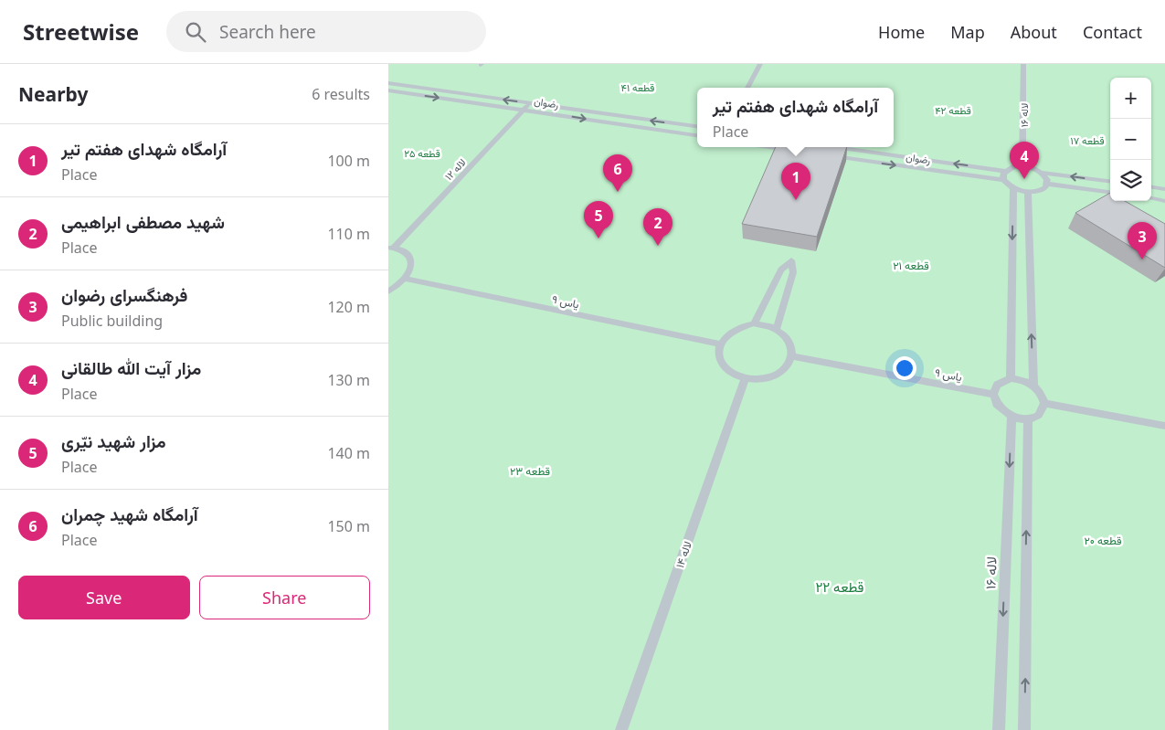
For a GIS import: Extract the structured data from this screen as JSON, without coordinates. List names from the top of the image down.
{
  "streets": {
    "lane": [
      "رضوان",
      "لاله ۱۶",
      "لاله ۱۲",
      "یاس ۹",
      "لاله ۱۴"
    ]
  },
  "crossings": [
    ["رضوان", "لاله ۱۲"],
    ["لاله ۱۶", "یاس ۹"],
    ["یاس ۹", "لاله ۱۴"]
  ],
  "parks": [
    "قطعه ۴۱",
    "قطعه ۴۲",
    "قطعه ۱۷",
    "قطعه ۲۵",
    "قطعه ۲۱",
    "قطعه ۲۳",
    "قطعه ۲۰",
    "قطعه ۲۲"
  ],
  "page": {
    "header": "Streetwise",
    "search": "Search here",
    "nav": [
      "Home",
      "Map",
      "About",
      "Contact"
    ],
    "heading": ["Nearby", "6 results"],
    "map_buttons": ["+", "−"],
    "popup": ["آرامگاه شهدای هفتم تیر", "Place"],
    "list": [
      {
        "mark": "1",
        "name": "آرامگاه شهدای هفتم تیر",
        "note": "Place",
        "value": "100 m"
      },
      {
        "mark": "2",
        "name": "شهید مصطفی ابراهیمی",
        "note": "Place",
        "value": "110 m"
      },
      {
        "mark": "3",
        "name": "فرهنگسرای رضوان",
        "note": "Public building",
        "value": "120 m"
      },
      {
        "mark": "4",
        "name": "مزار آیت الله طالقانی",
        "note": "Place",
        "value": "130 m"
      },
      {
        "mark": "5",
        "name": "مزار شهید نیّری",
        "note": "Place",
        "value": "140 m"
      },
      {
        "mark": "6",
        "name": "آرامگاه شهید چمران",
        "note": "Place",
        "value": "150 m"
      }
    ],
    "pins": [
      "4",
      "6",
      "1",
      "5",
      "2",
      "3"
    ],
    "buttons": ["Save", "Share"]
  }
}
